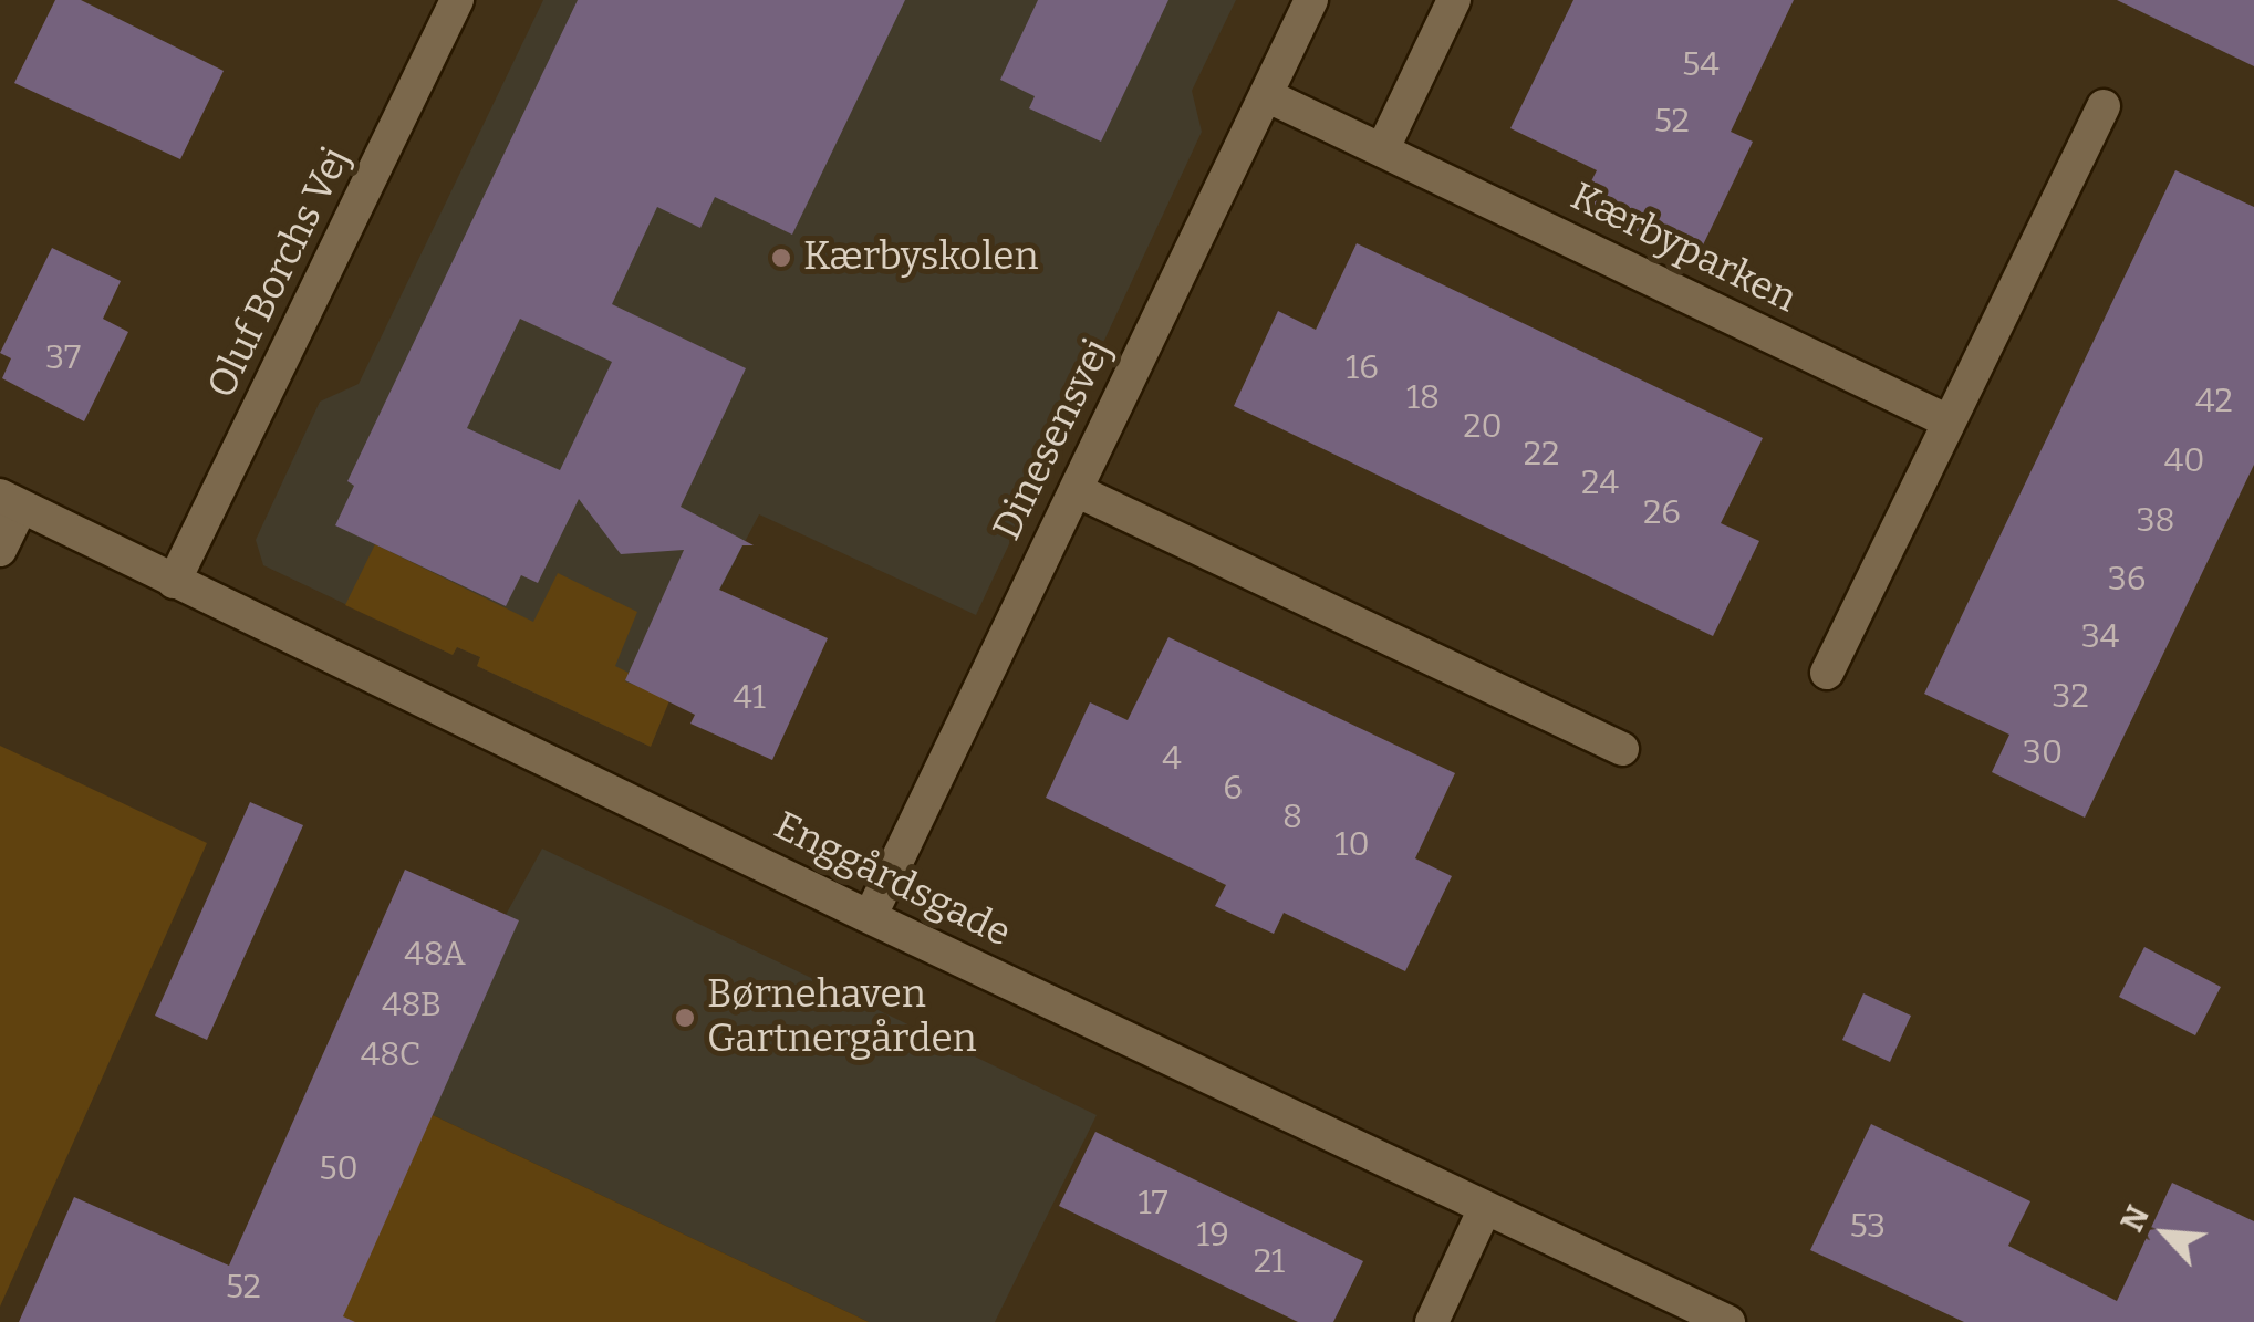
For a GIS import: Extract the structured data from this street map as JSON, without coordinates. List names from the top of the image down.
{
  "streets": {
    "street": [
      "Kærbyparken",
      "Oluf Borchs Vej",
      "Dinesensvej",
      "Enggårdsgade"
    ]
  },
  "crossings": [
    ["Kærbyparken", "Dinesensvej"],
    ["Oluf Borchs Vej", "Enggårdsgade"],
    ["Dinesensvej", "Enggårdsgade"]
  ],
  "places": ["Kærbyskolen", "Børnehaven Gartnergården"],
  "house_numbers": [
    "54",
    "52",
    "37",
    "16",
    "18",
    "42",
    "20",
    "22",
    "40",
    "24",
    "26",
    "38",
    "36",
    "34",
    "32",
    "41",
    "30",
    "4",
    "6",
    "8",
    "10",
    "48A",
    "48B",
    "48C",
    "50",
    "17",
    "53",
    "19",
    "21",
    "52"
  ],
  "north": "top left"
}
